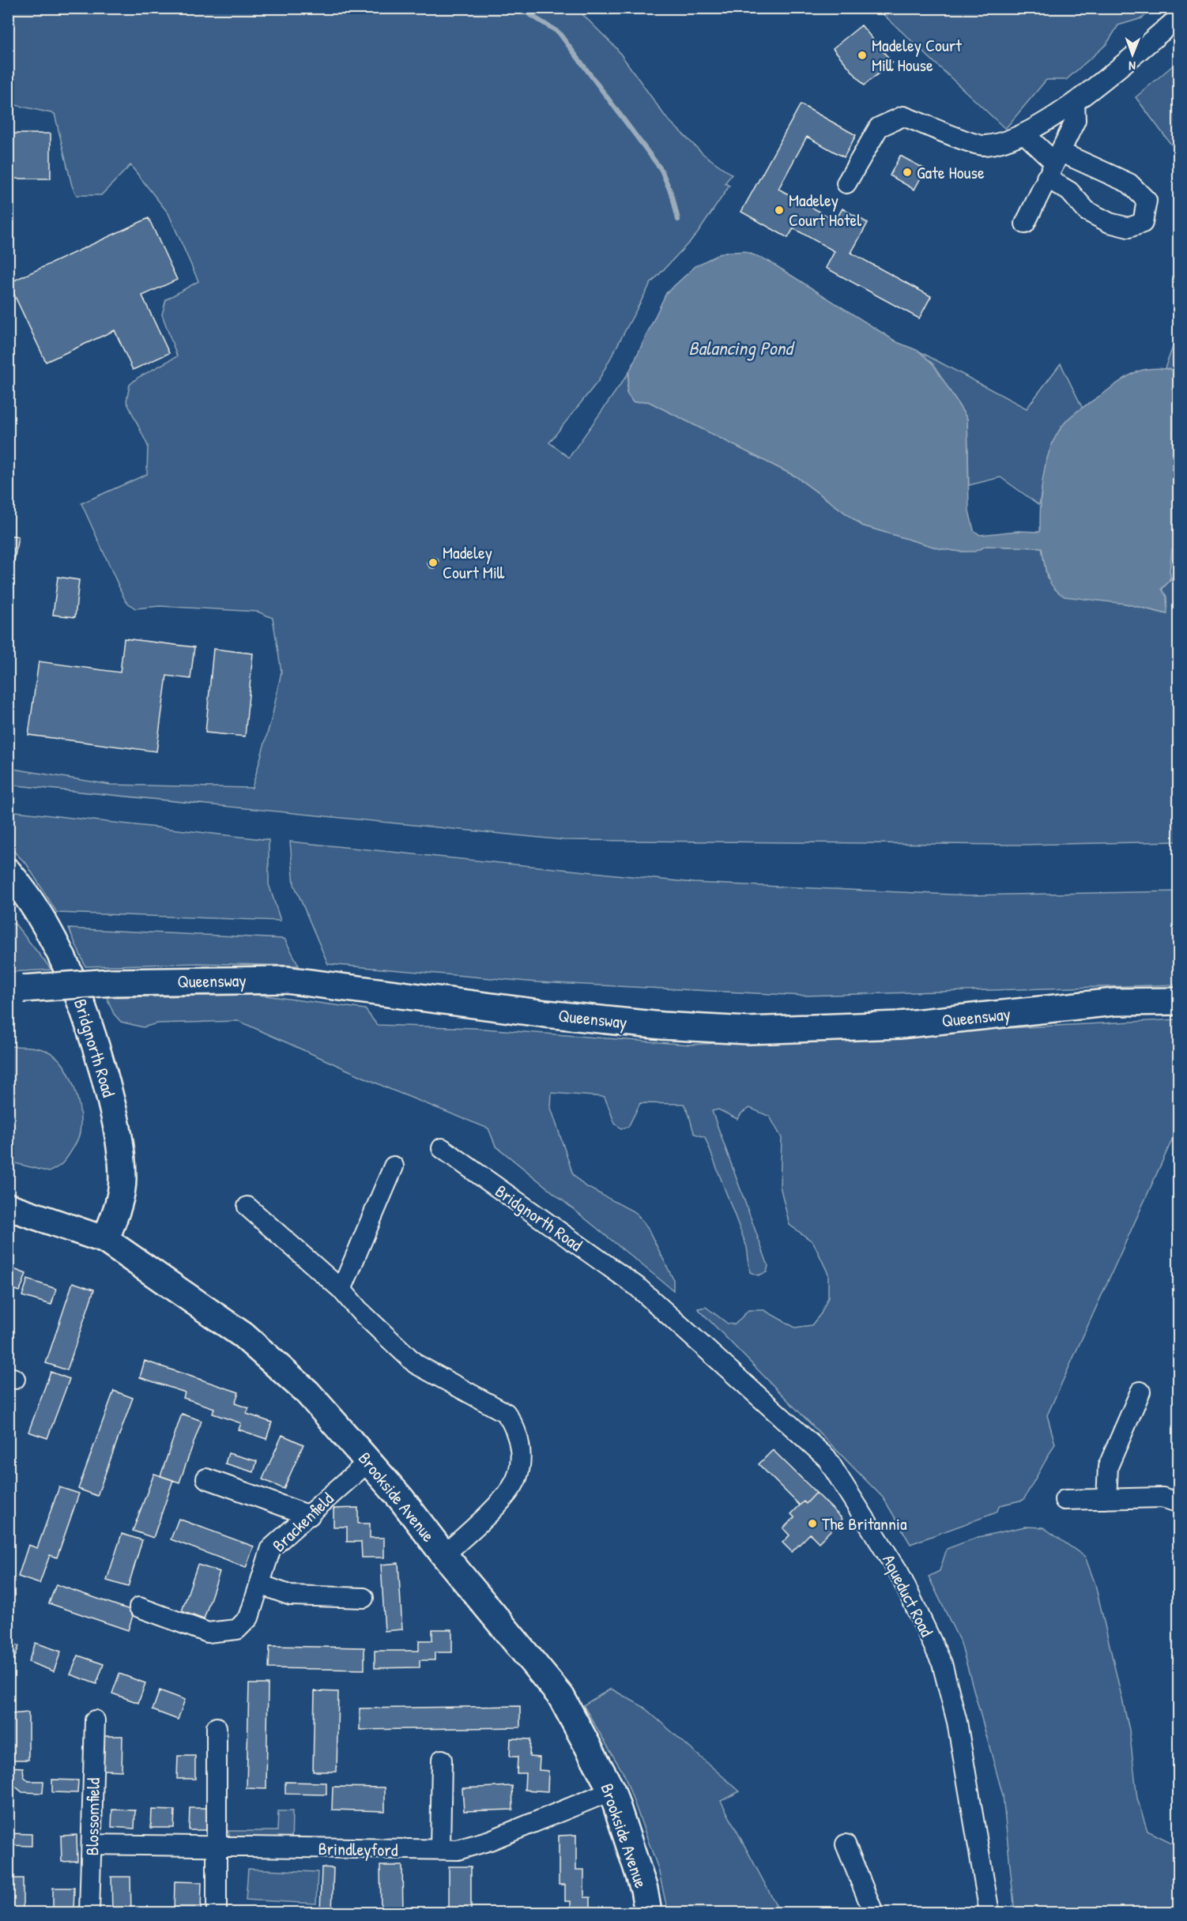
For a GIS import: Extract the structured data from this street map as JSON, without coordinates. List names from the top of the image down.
{
  "streets": {
    "street": [
      "Queensway",
      "Bridgnorth Road",
      "Brookside Avenue",
      "Brackenfield",
      "Aqueduct Road",
      "Blossomfield",
      "Brindleyford"
    ]
  },
  "crossings": [
    ["Bridgnorth Road", "Brookside Avenue"],
    ["Bridgnorth Road", "Aqueduct Road"],
    ["Brookside Avenue", "Brackenfield"],
    ["Brookside Avenue", "Brindleyford"],
    ["Blossomfield", "Brindleyford"]
  ],
  "water": ["Balancing Pond"],
  "places": [
    "Madeley Court Mill House",
    "Gate House",
    "Madeley Court Hotel",
    "Madeley Court Mill",
    "The Britannia"
  ],
  "north": "bottom"
}
